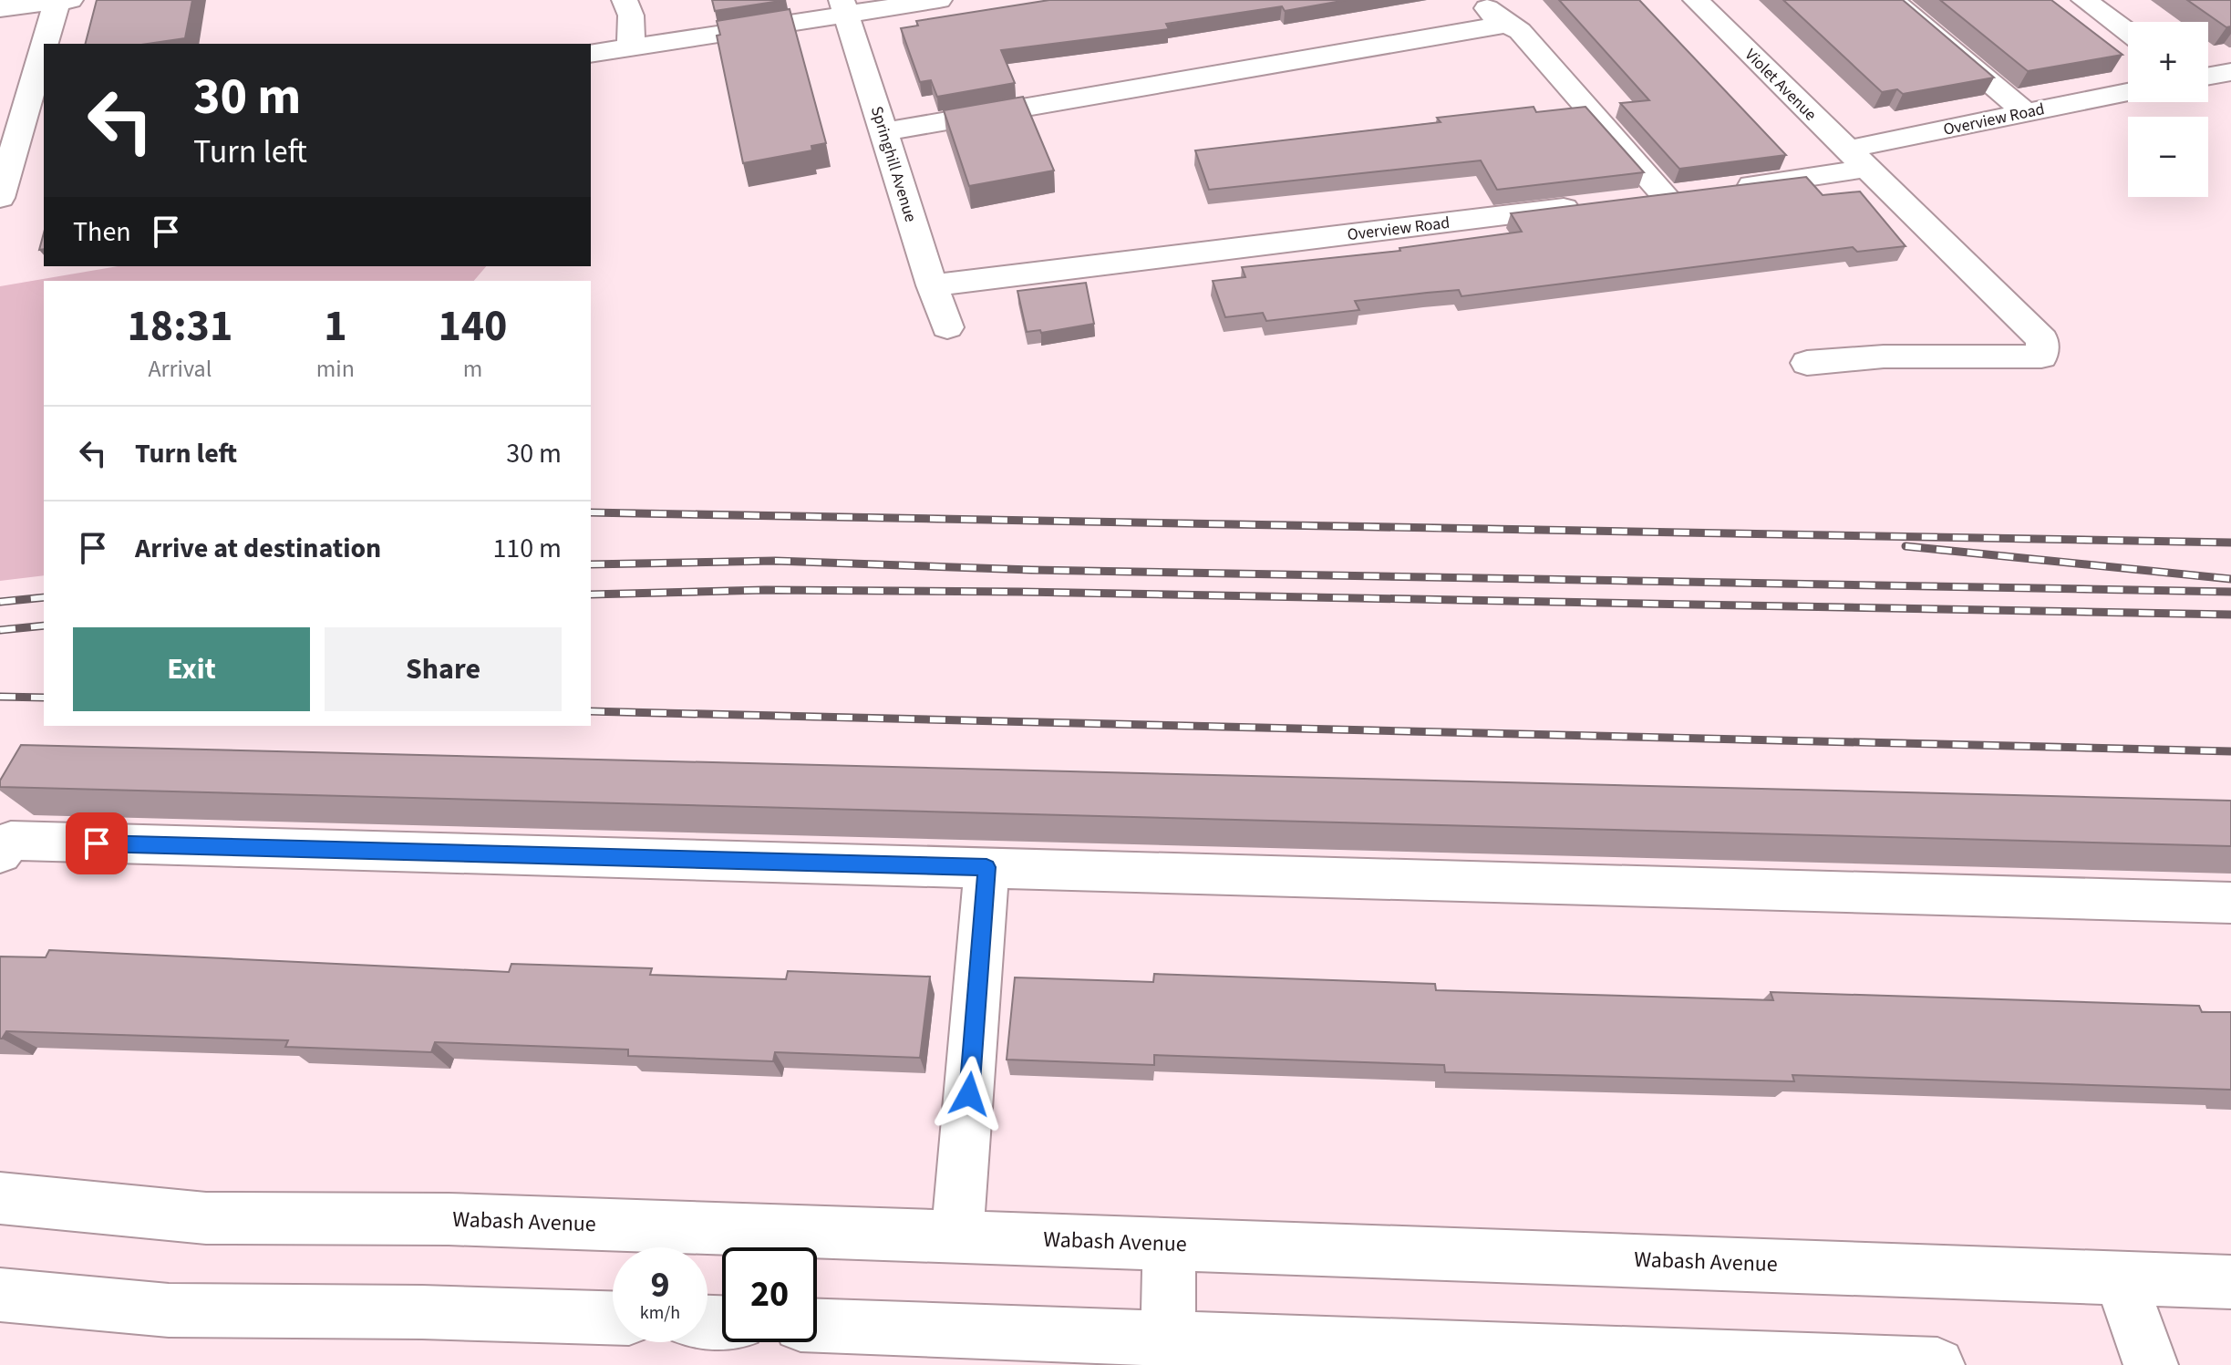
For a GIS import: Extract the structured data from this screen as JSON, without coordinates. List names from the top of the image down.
{
  "streets": {
    "street": [
      "Violet Avenue",
      "Overview Road",
      "Springhill Avenue",
      "Wabash Avenue"
    ]
  },
  "crossings": [
    ["Violet Avenue", "Overview Road"],
    ["Overview Road", "Springhill Avenue"]
  ],
  "page": {
    "map_buttons": ["+", "−"],
    "turn": ["30 m", "Turn left"],
    "then": "Then",
    "eta": [
      "18:31",
      "Arrival",
      "1",
      "min",
      "140",
      "m"
    ],
    "list": [
      {
        "name": "Turn left",
        "value": "30 m"
      },
      {
        "name": "Arrive at destination",
        "value": "110 m"
      }
    ],
    "buttons": ["Exit", "Share"],
    "speed": "9 km/h",
    "limit": "20"
  }
}
